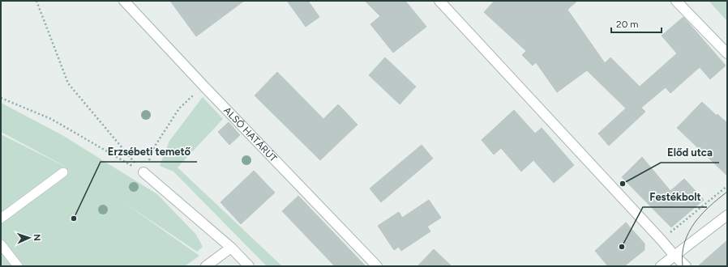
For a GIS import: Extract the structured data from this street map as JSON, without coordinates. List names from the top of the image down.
{
  "streets": {
    "street": ["ALSÓ HATÁRÚT"]
  },
  "places": ["Előd utca", "Erzsébeti temető", "Festékbolt"],
  "scale_bar": "20 m",
  "north": "right"
}
